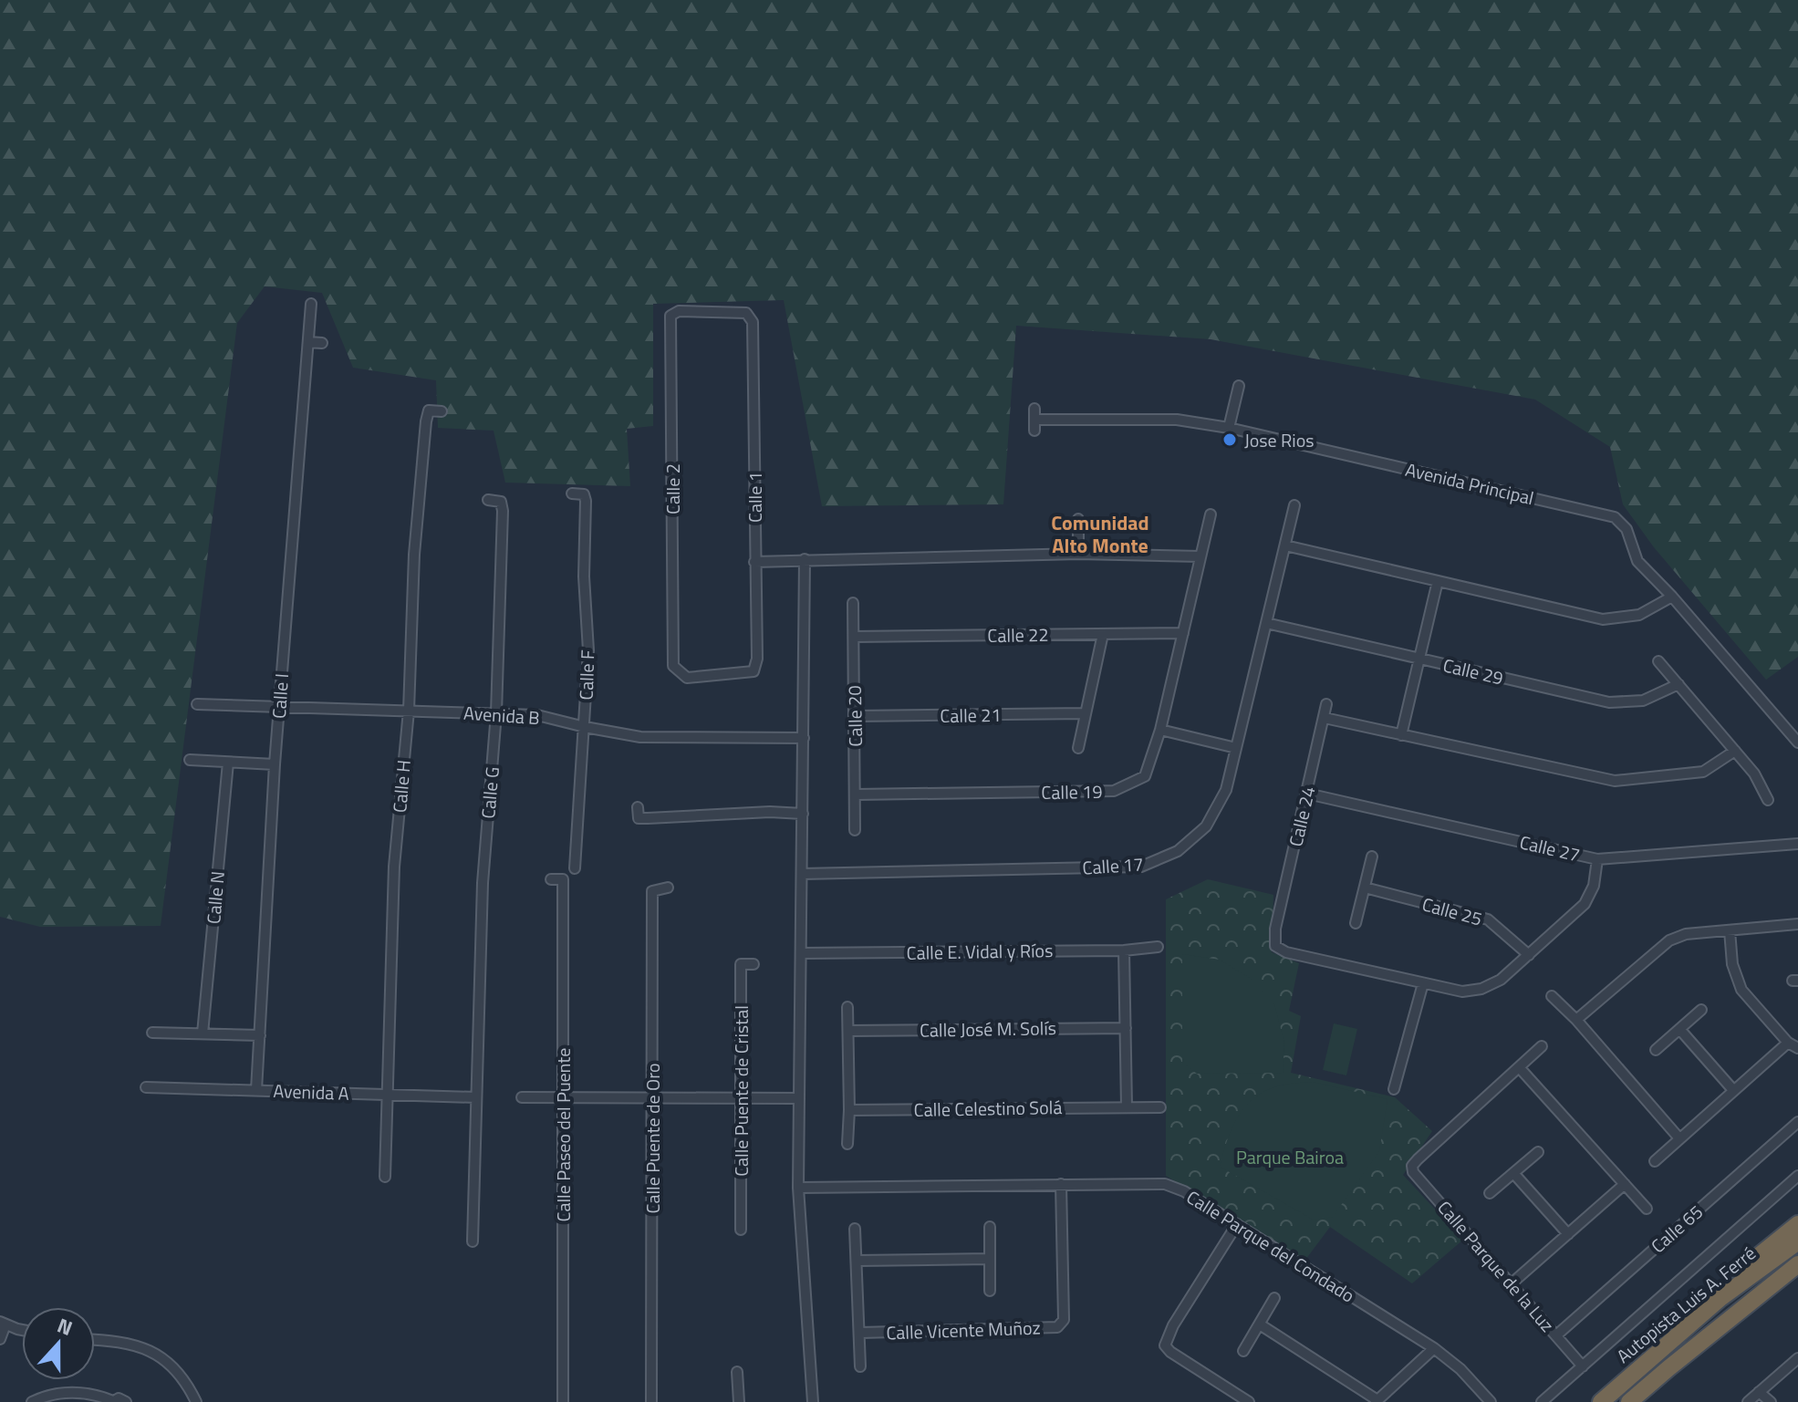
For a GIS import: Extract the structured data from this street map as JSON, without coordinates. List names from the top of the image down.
{
  "streets": {
    "highway": ["Autopista Luis A. Ferré"],
    "street": [
      "Avenida Principal",
      "Calle 2",
      "Calle 1",
      "Calle 22",
      "Calle 29",
      "Calle F",
      "Calle I",
      "Avenida B",
      "Calle 21",
      "Calle 20",
      "Calle H",
      "Calle 19",
      "Calle G",
      "Calle 24",
      "Calle 27",
      "Calle 17",
      "Calle N",
      "Calle 25",
      "Calle E. Vidal y Ríos",
      "Calle José M. Solís",
      "Calle Puente de Cristal",
      "Avenida A",
      "Calle Celestino Solá",
      "Calle Paseo del Puente",
      "Calle Puente de Oro",
      "Calle 65",
      "Calle Parque del Condado",
      "Calle Parque de la Luz",
      "Calle Vicente Muñoz"
    ]
  },
  "crossings": [
    ["Calle 2", "Calle 1"],
    ["Calle 22", "Calle 20"],
    ["Calle 22", "Calle 19"],
    ["Calle 29", "Calle 17"],
    ["Calle F", "Avenida B"],
    ["Calle I", "Avenida B"],
    ["Calle I", "Avenida A"],
    ["Avenida B", "Calle H"],
    ["Avenida B", "Calle G"],
    ["Calle 21", "Calle 20"],
    ["Calle 20", "Calle 19"],
    ["Calle H", "Avenida A"],
    ["Calle G", "Avenida A"],
    ["Calle 24", "Calle 27"],
    ["Calle 24", "Calle 25"],
    ["Calle 65", "Calle Parque de la Luz"],
    ["Calle Parque del Condado", "Calle Vicente Muñoz"]
  ],
  "districts": ["Comunidad Alto Monte"],
  "parks": ["Parque Bairoa"],
  "places": ["Jose Rios"],
  "north": "top"
}
